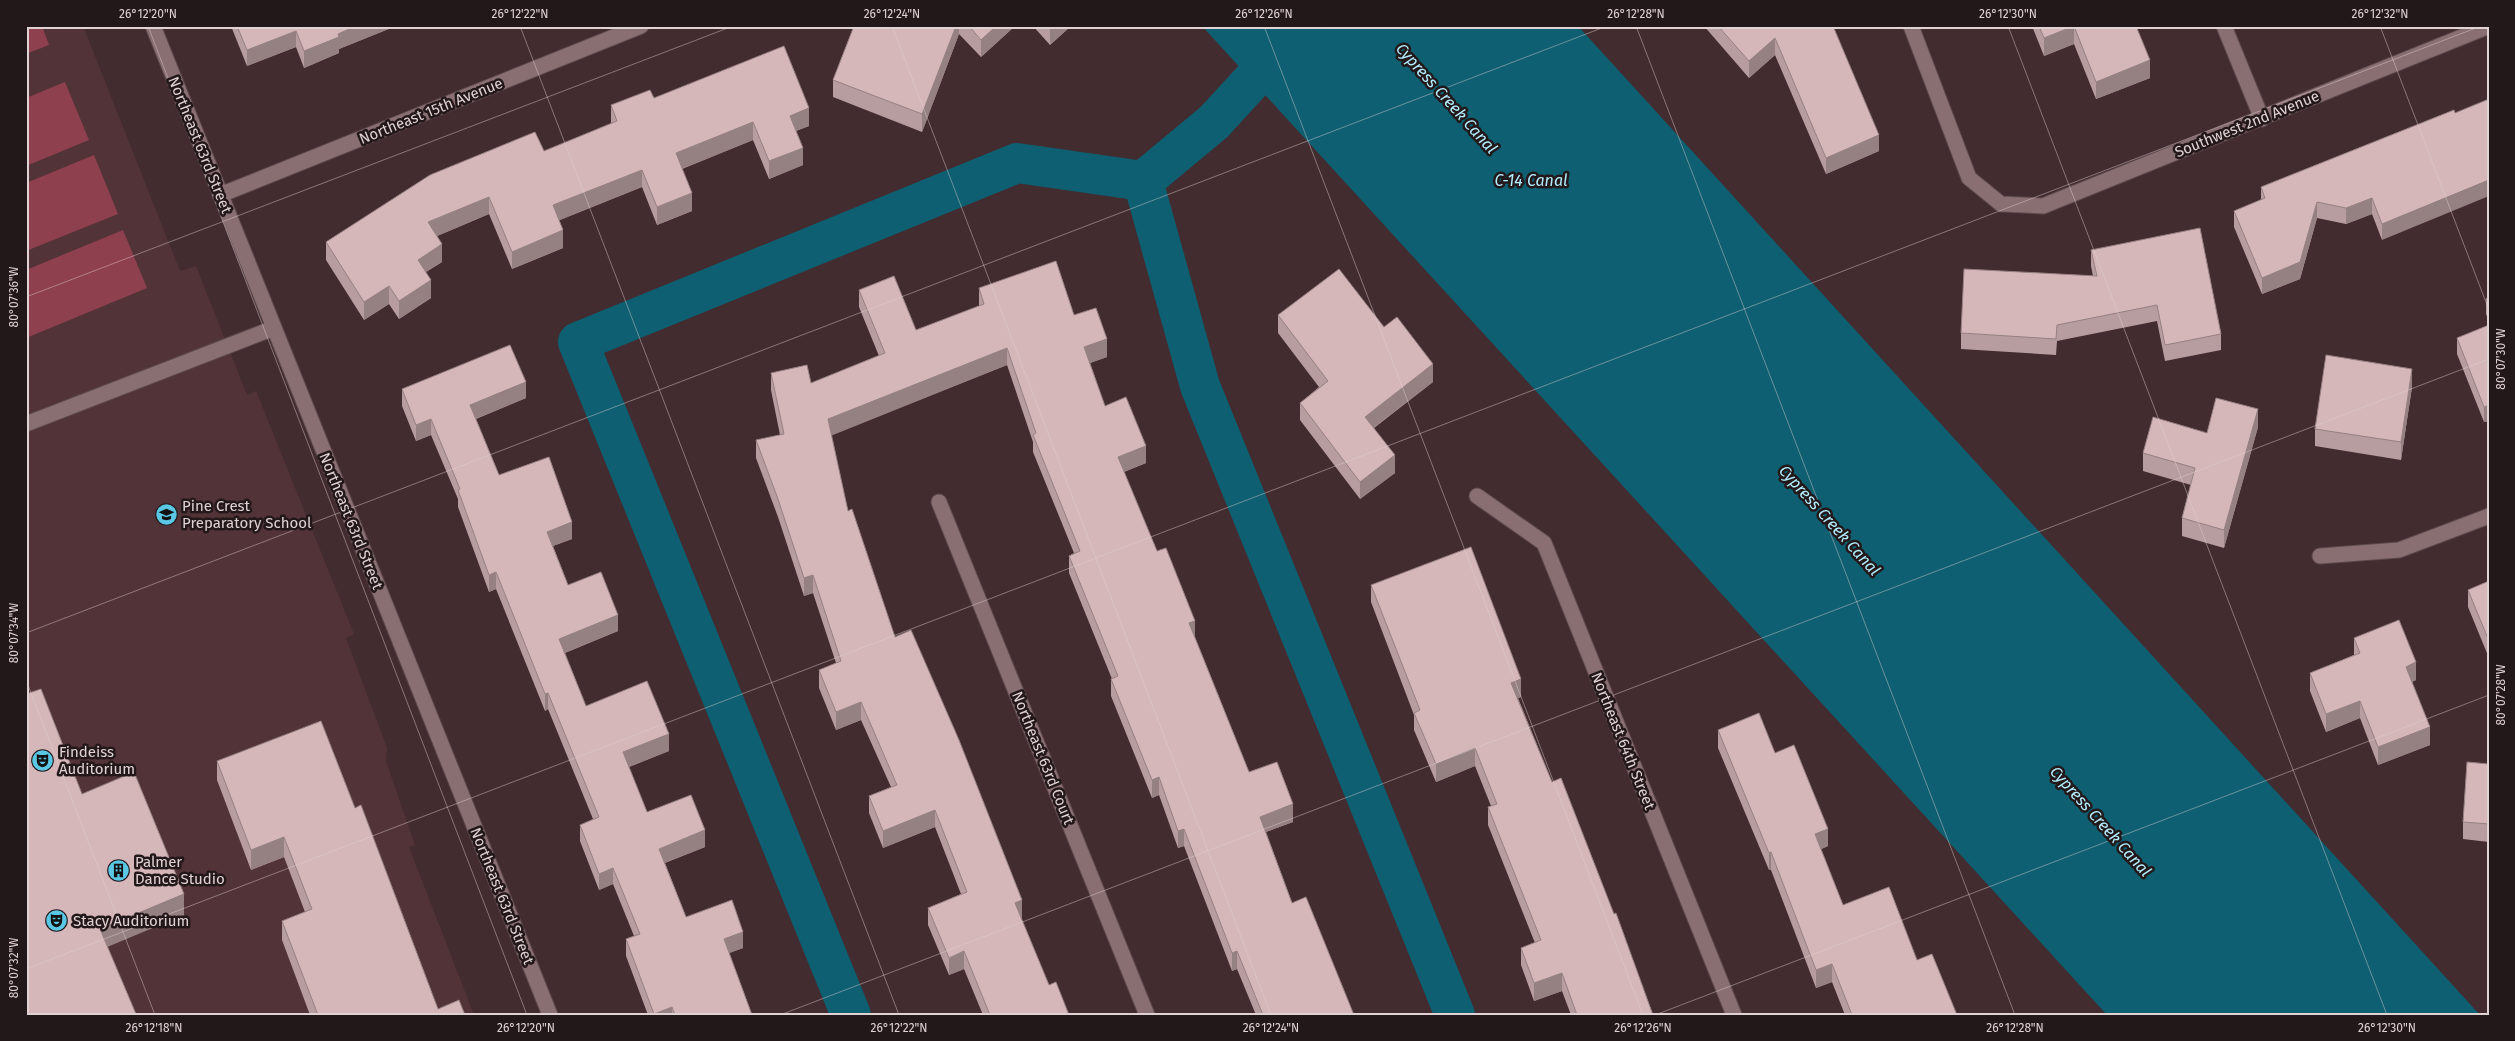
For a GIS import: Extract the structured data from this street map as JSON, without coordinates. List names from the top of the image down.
{
  "streets": {
    "street": [
      "Northeast 15th Avenue",
      "Southwest 2nd Avenue",
      "Northeast 63rd Street",
      "Northeast 64th Street",
      "Northeast 63rd Court"
    ]
  },
  "crossings": [
    ["Northeast 15th Avenue", "Northeast 63rd Street"]
  ],
  "water": ["Cypress Creek Canal", "C-14 Canal"],
  "places": {
    "school or university": ["Pine Crest Preparatory School"],
    "theatre": ["Findeiss Auditorium", "Stacy Auditorium"],
    "building": ["Palmer Dance Studio"]
  },
  "coordinates": [
    "26°12'20\"N",
    "26°12'22\"N",
    "26°12'24\"N",
    "26°12'26\"N",
    "26°12'28\"N",
    "26°12'30\"N",
    "26°12'32\"N",
    "80°07'36\"W",
    "80°07'30\"W",
    "80°07'34\"W",
    "80°07'28\"W",
    "80°07'32\"W",
    "26°12'18\"N"
  ]
}
